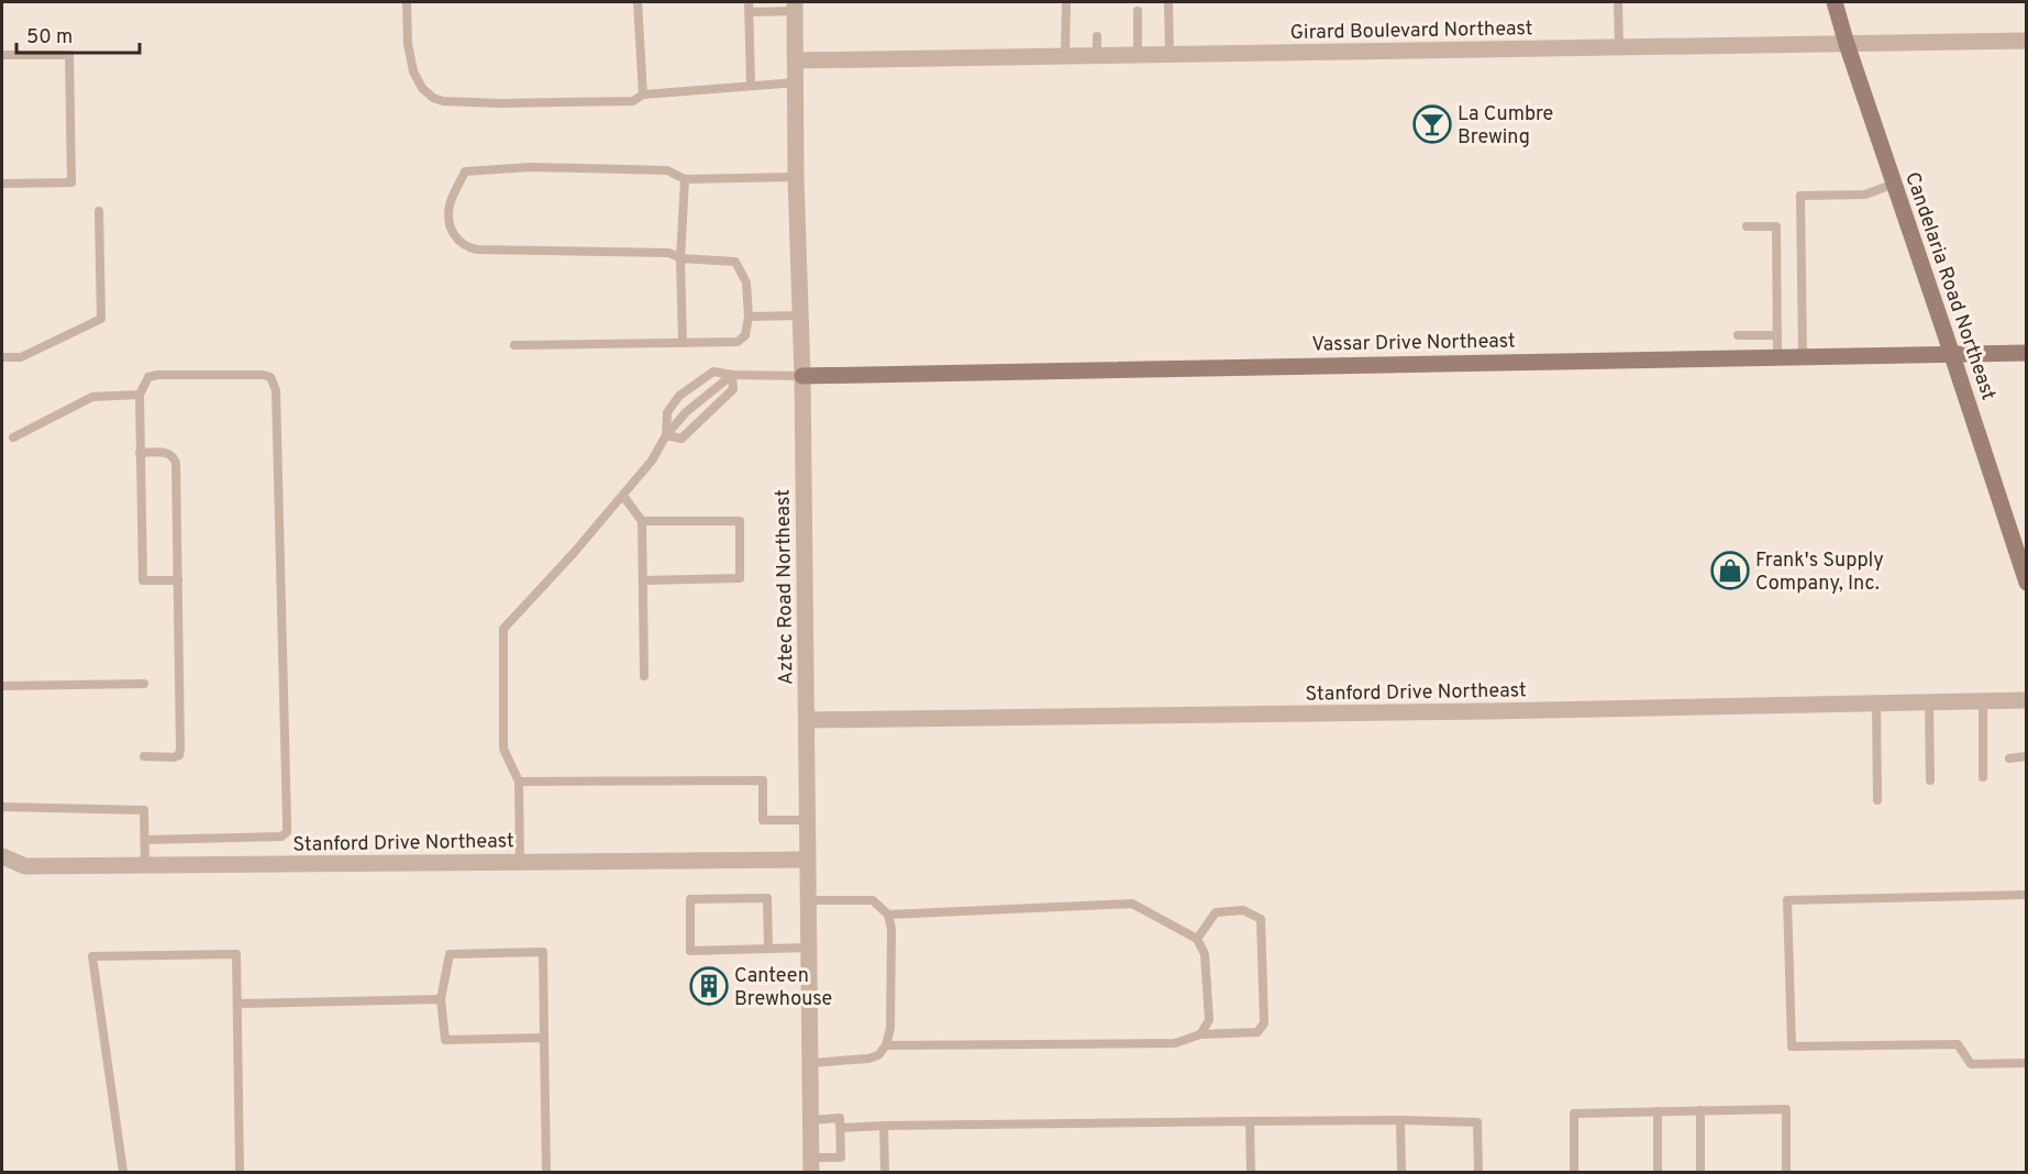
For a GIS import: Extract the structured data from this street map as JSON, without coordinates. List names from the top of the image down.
{
  "streets": {
    "street": [
      "Girard Boulevard Northeast",
      "Candelaria Road Northeast",
      "Vassar Drive Northeast",
      "Aztec Road Northeast",
      "Stanford Drive Northeast"
    ]
  },
  "crossings": [
    ["Girard Boulevard Northeast", "Candelaria Road Northeast"],
    ["Girard Boulevard Northeast", "Aztec Road Northeast"],
    ["Candelaria Road Northeast", "Vassar Drive Northeast"],
    ["Vassar Drive Northeast", "Aztec Road Northeast"],
    ["Aztec Road Northeast", "Stanford Drive Northeast"]
  ],
  "places": {
    "bar": ["La Cumbre Brewing"],
    "shop": ["Frank's Supply Company, Inc."],
    "building": ["Canteen Brewhouse"]
  },
  "scale_bar": "50 m"
}
